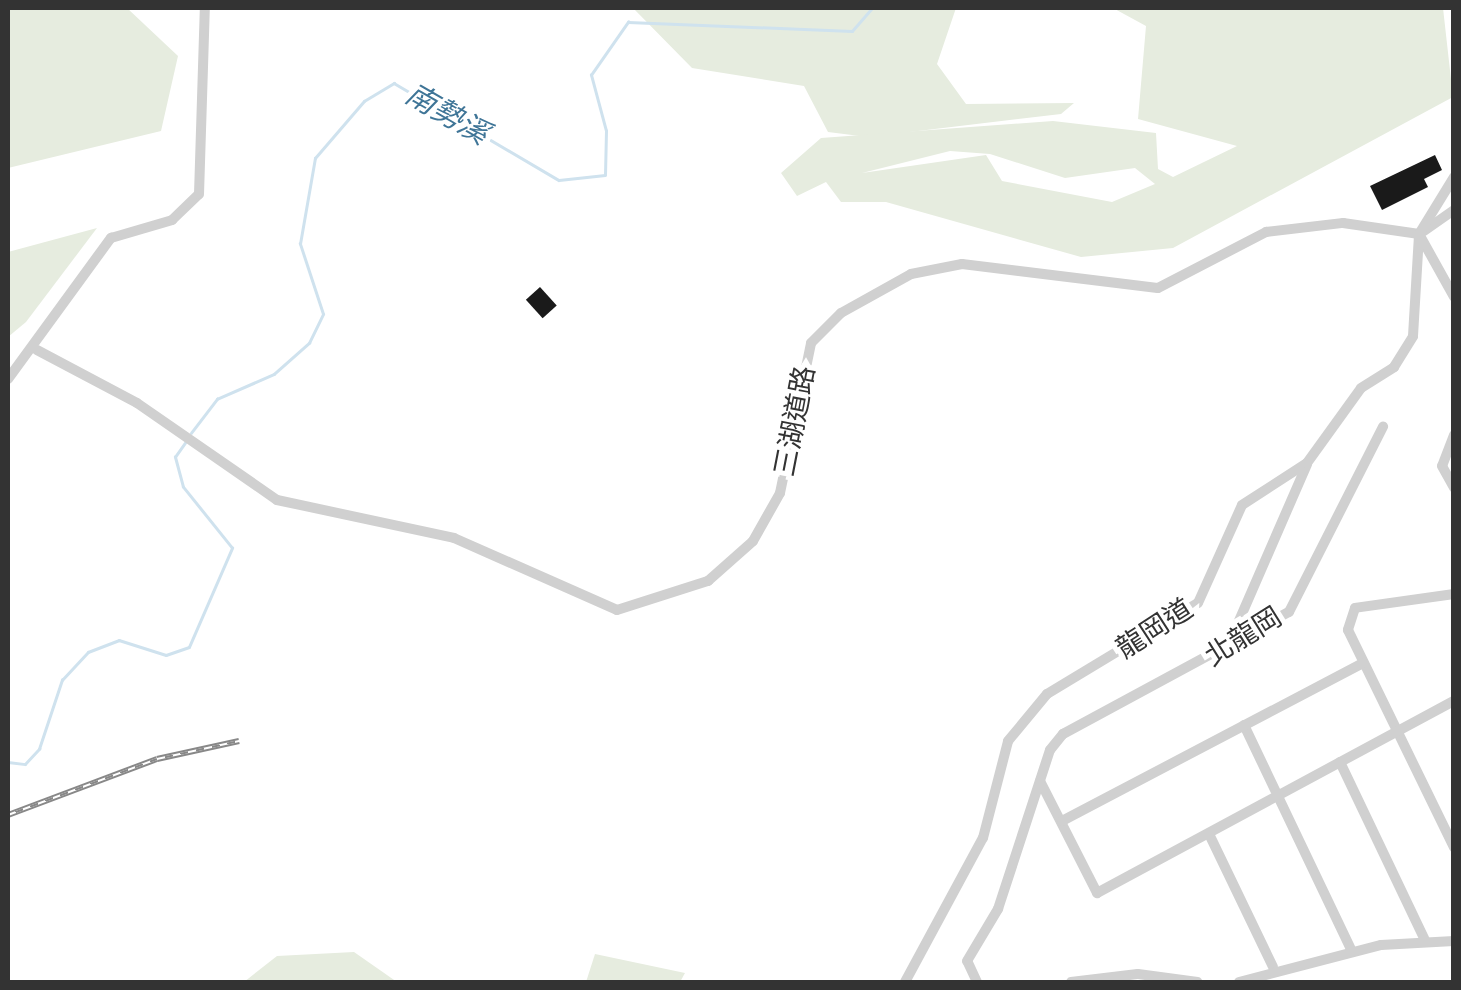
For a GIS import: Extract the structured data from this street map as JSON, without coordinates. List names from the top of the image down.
{
  "streets": {
    "street": ["三湖道路", "龍岡道", "北龍岡"]
  },
  "crossings": [
    ["三湖道路", "龍岡道"]
  ],
  "water": ["南勢溪"]
}
